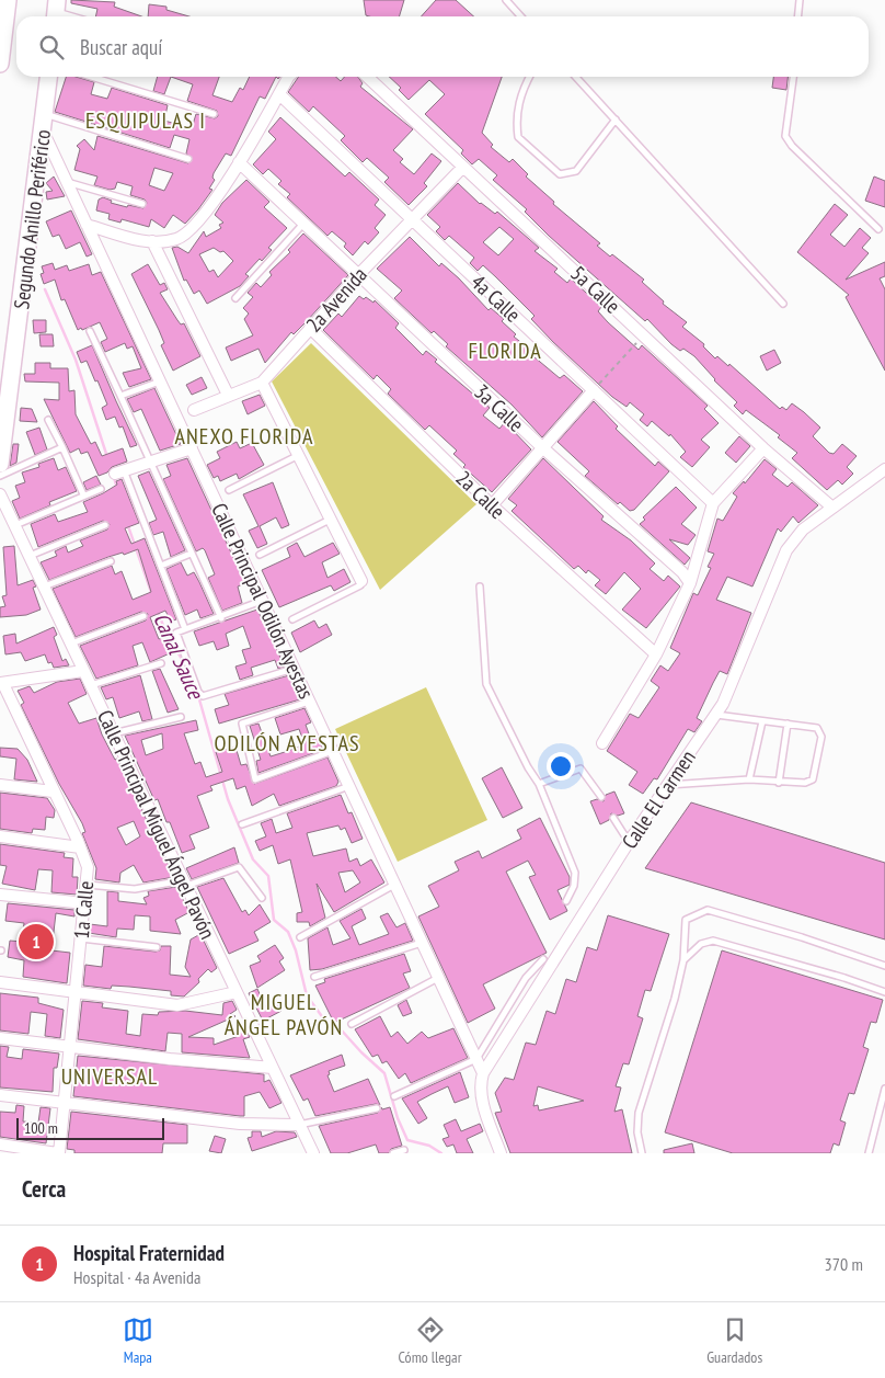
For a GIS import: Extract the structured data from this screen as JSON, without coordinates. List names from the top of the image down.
{
  "streets": {
    "main road": ["Segundo Anillo Periférico"],
    "street": [
      "5a Calle",
      "4a Calle",
      "2a Avenida",
      "3a Calle",
      "2a Calle",
      "Calle Principal Odilón Ayestas",
      "Calle El Carmen",
      "Calle Principal Miguel Ángel Pavón",
      "1a Calle"
    ]
  },
  "crossings": [
    ["Segundo Anillo Periférico", "Calle Principal Odilón Ayestas"],
    ["5a Calle", "2a Avenida"],
    ["5a Calle", "Calle El Carmen"],
    ["4a Calle", "2a Avenida"],
    ["2a Avenida", "3a Calle"],
    ["2a Avenida", "2a Calle"],
    ["Calle Principal Odilón Ayestas", "Calle El Carmen"]
  ],
  "districts": [
    "ESQUIPULAS I",
    "FLORIDA",
    "ANEXO FLORIDA",
    "ODILÓN AYESTAS",
    "MIGUEL ÁNGEL PAVÓN",
    "UNIVERSAL"
  ],
  "water": ["Canal Sauce"],
  "scale_bar": "100 m",
  "page": {
    "search": "Buscar aquí",
    "pins": "1",
    "scale": "100 m",
    "heading": "Cerca",
    "list": [
      {
        "mark": "1",
        "name": "Hospital Fraternidad",
        "note": "Hospital · 4a Avenida",
        "value": "370 m"
      }
    ],
    "nav": ["Mapa", "Cómo llegar", "Guardados"]
  }
}
